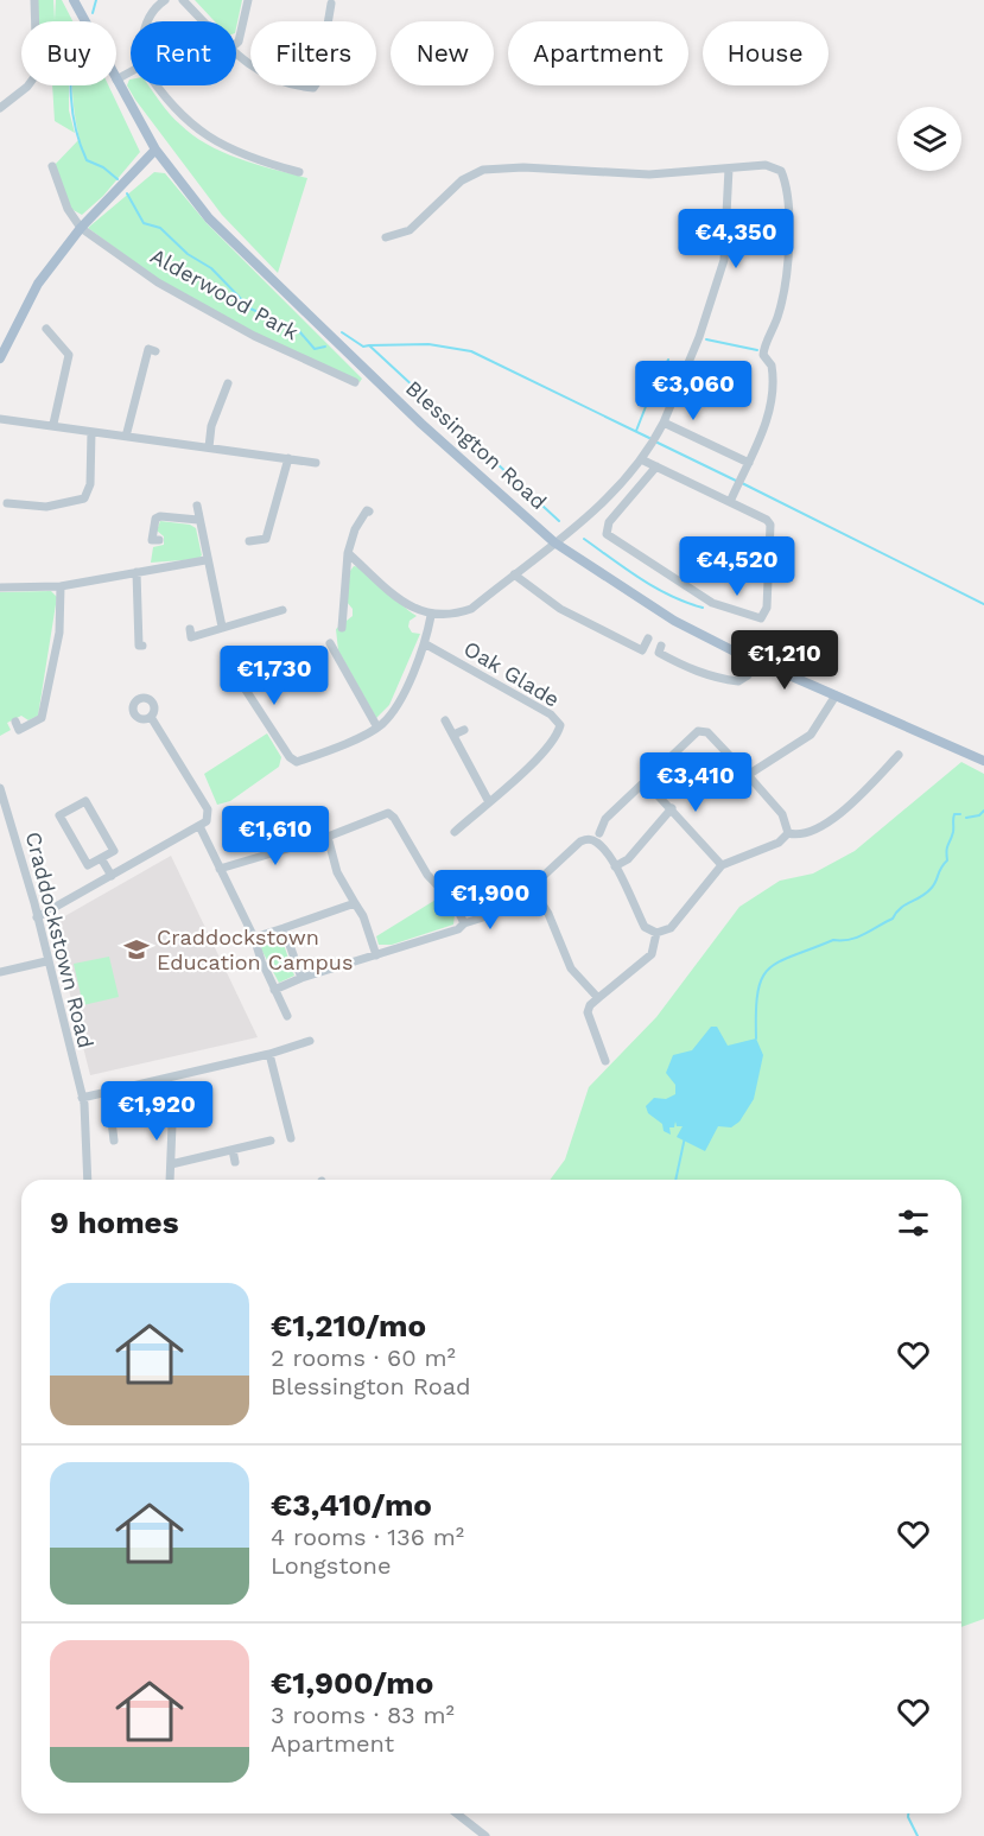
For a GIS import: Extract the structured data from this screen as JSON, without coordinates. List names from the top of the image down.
{
  "streets": {
    "main road": ["Blessington Road"],
    "street": ["Alderwood Park", "Oak Glade", "Craddockstown Road"]
  },
  "crossings": [
    ["Blessington Road", "Oak Glade"]
  ],
  "places": {
    "school or university": ["Craddockstown Education Campus"]
  },
  "page": {
    "chip": [
      "Buy",
      "Rent",
      "Filters",
      "New",
      "Apartment",
      "House"
    ],
    "price": [
      "€4,350",
      "€3,060",
      "€4,520",
      "€1,210",
      "€1,730",
      "€3,410",
      "€1,610",
      "€1,900",
      "€1,920"
    ],
    "heading": "9 homes",
    "list": [
      {
        "name": "€1,210/mo",
        "note": "2 rooms · 60 m² · Blessington Road"
      },
      {
        "name": "€3,410/mo",
        "note": "4 rooms · 136 m² · Longstone"
      },
      {
        "name": "€1,900/mo",
        "note": "3 rooms · 83 m² · Apartment"
      }
    ]
  }
}
